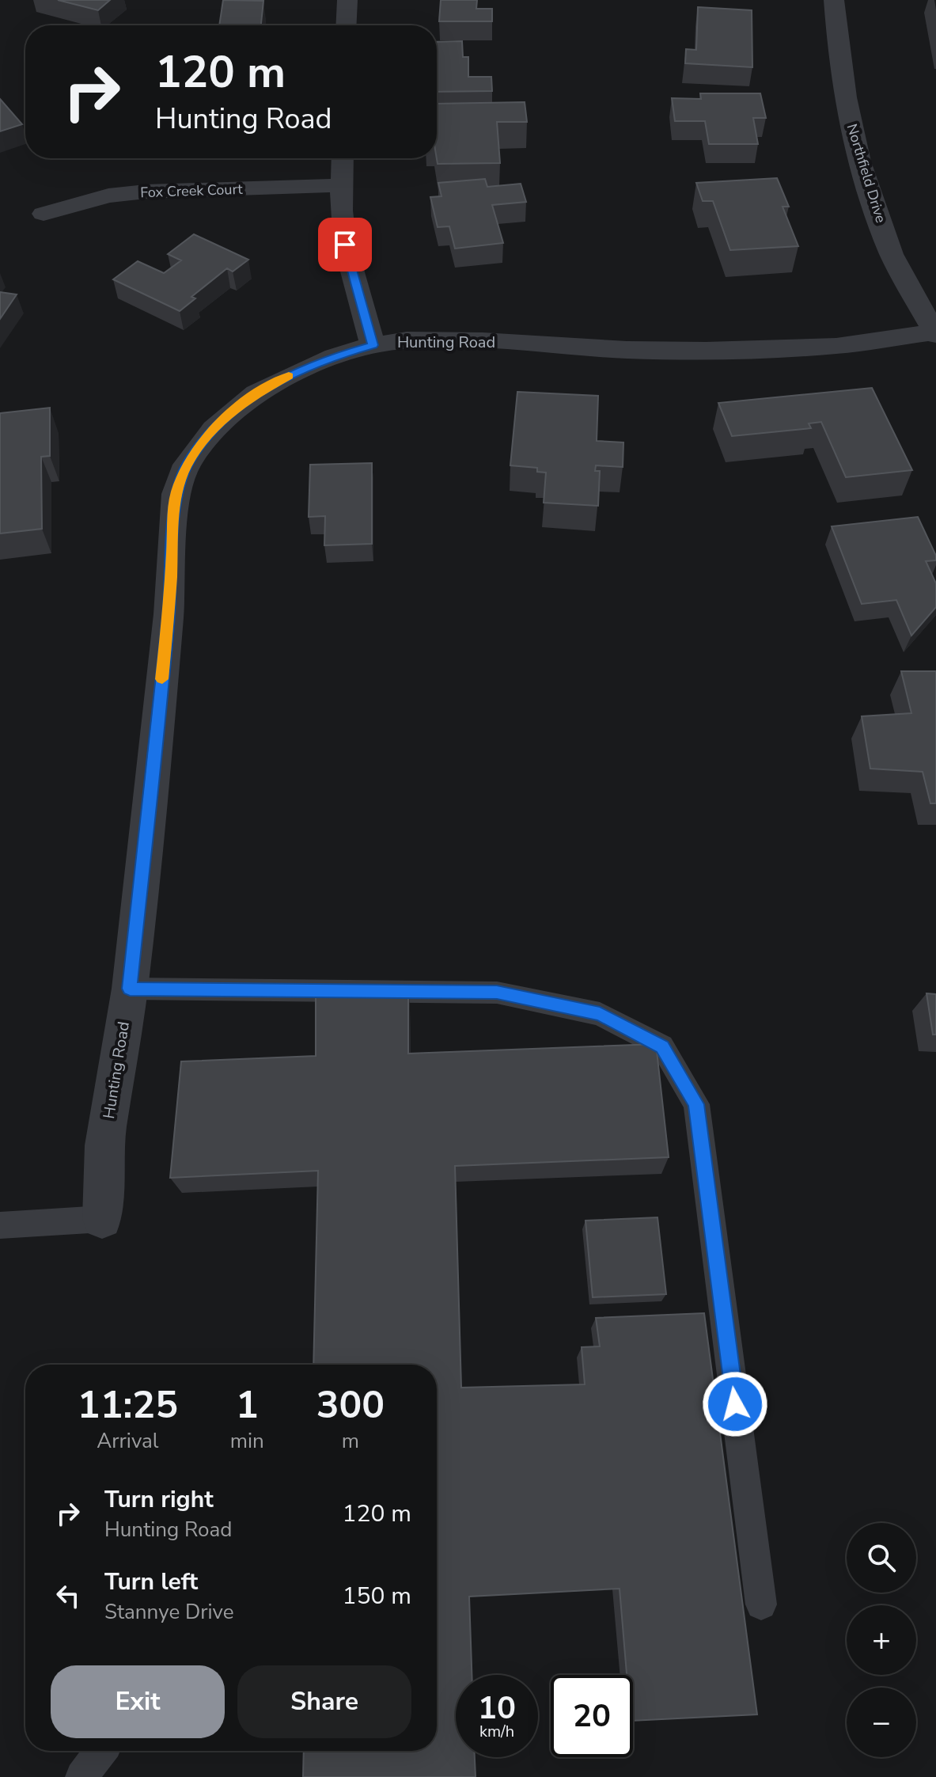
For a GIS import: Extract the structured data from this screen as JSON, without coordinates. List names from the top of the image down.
{
  "streets": {
    "street": ["Northfield Drive", "Fox Creek Court", "Hunting Road"]
  },
  "crossings": [
    ["Northfield Drive", "Hunting Road"]
  ],
  "page": {
    "turn": ["120 m", "Hunting Road"],
    "eta": [
      "11:25",
      "Arrival",
      "1",
      "min",
      "300",
      "m"
    ],
    "list": [
      {
        "name": "Turn right",
        "note": "Hunting Road",
        "value": "120 m"
      },
      {
        "name": "Turn left",
        "note": "Stannye Drive",
        "value": "150 m"
      }
    ],
    "map_buttons": ["+", "−"],
    "buttons": ["Exit", "Share"],
    "speed": "10 km/h",
    "limit": "20"
  }
}
